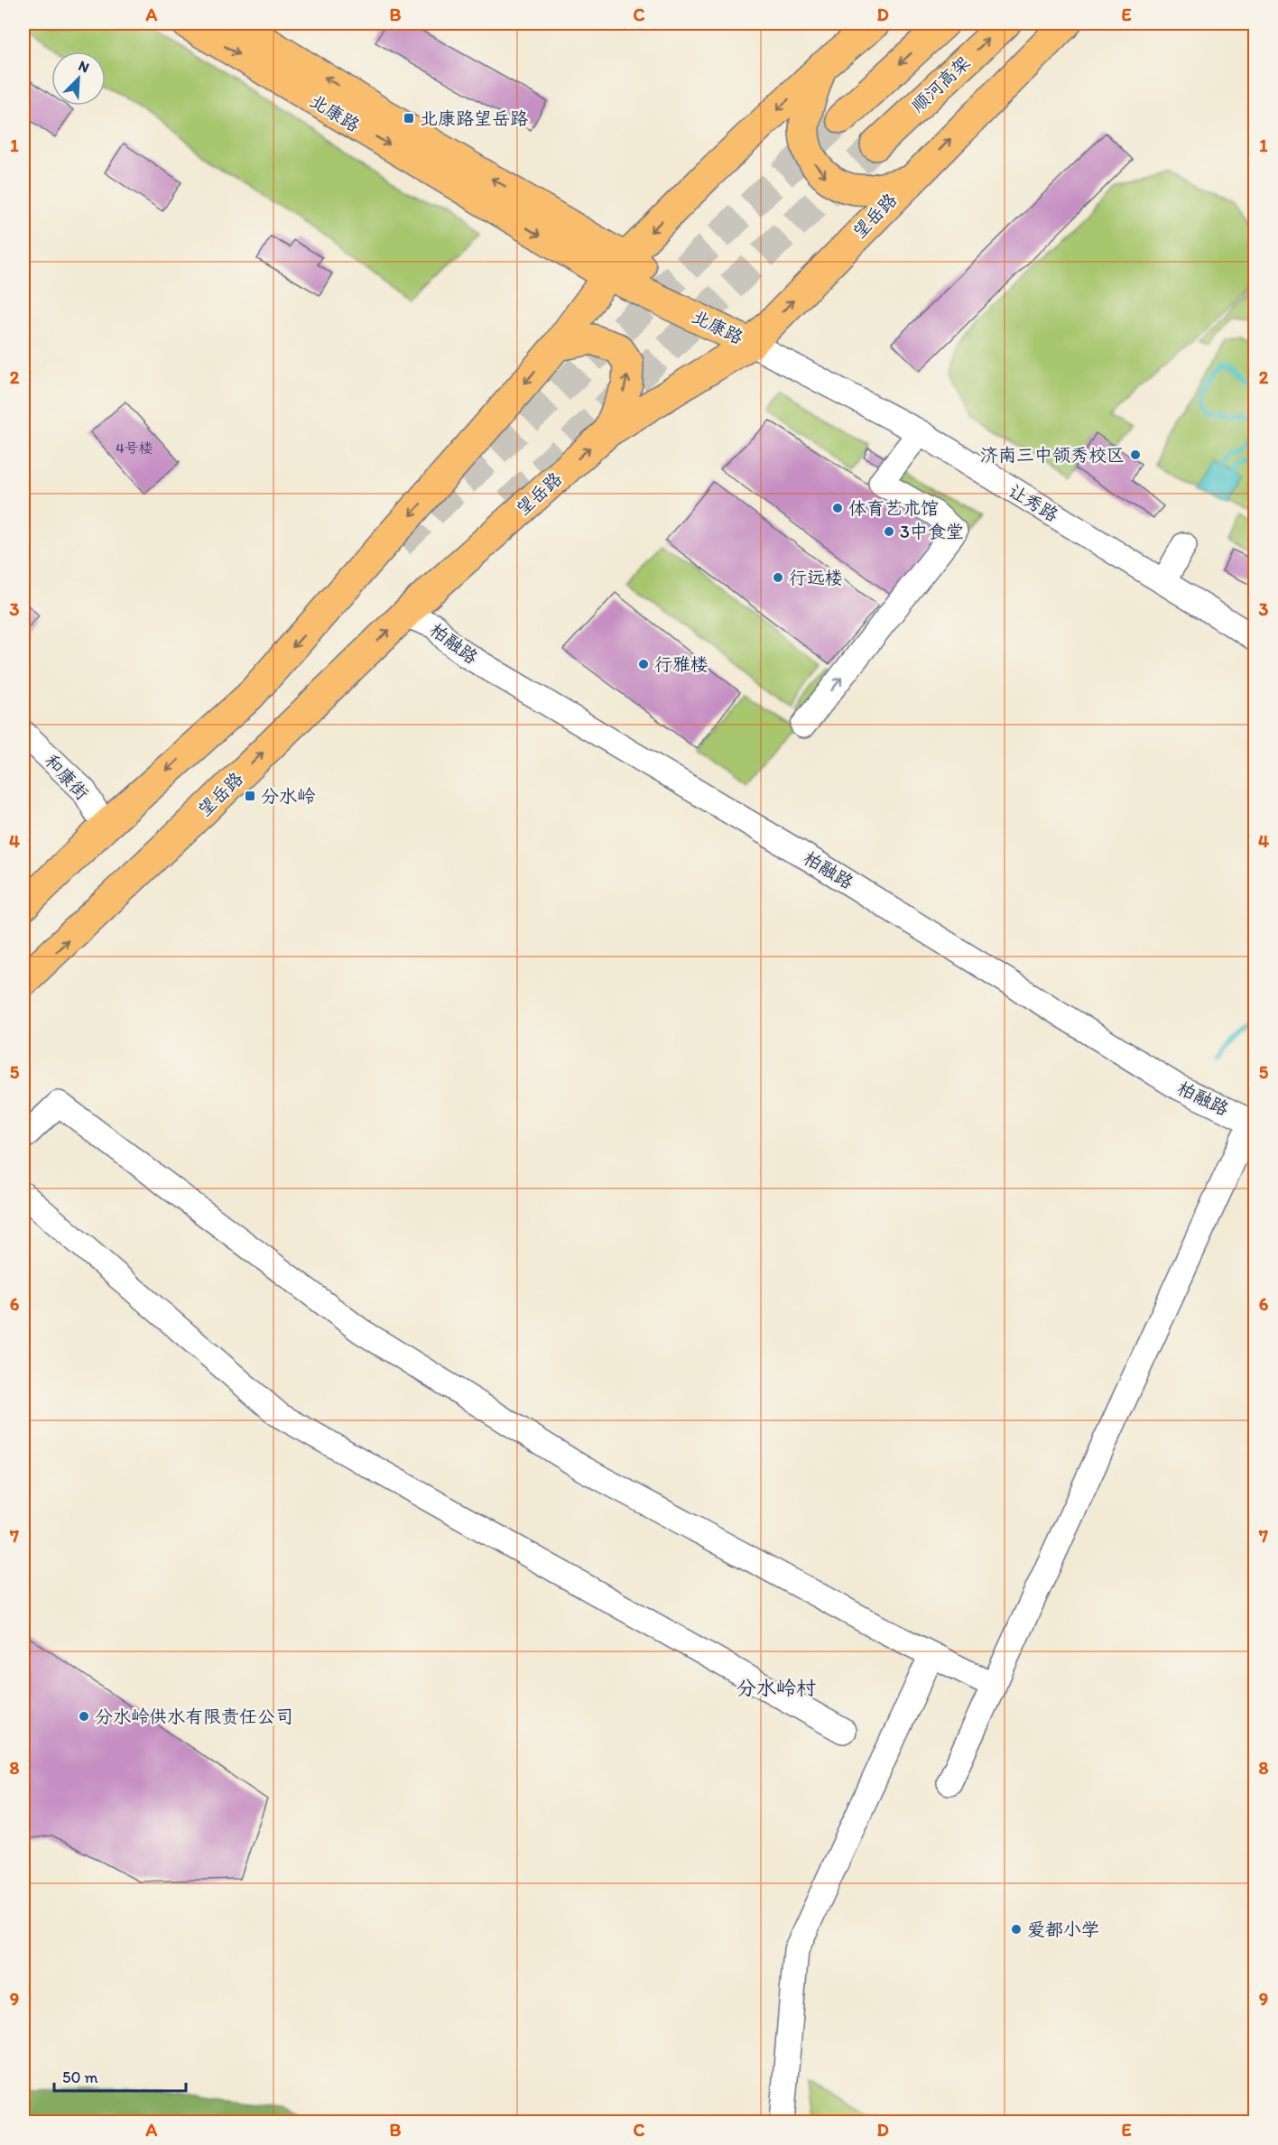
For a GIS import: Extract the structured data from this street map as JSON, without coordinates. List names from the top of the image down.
{
  "streets": {
    "main road": ["顺河高架", "北康路", "望岳路"],
    "street": ["让秀路", "柏融路", "和康街"]
  },
  "crossings": [
    ["北康路", "望岳路"],
    ["北康路", "让秀路"],
    ["望岳路", "让秀路"],
    ["望岳路", "柏融路"]
  ],
  "districts": ["分水岭村"],
  "places": {
    "transit": ["北康路望岳路", "分水岭"],
    "other": [
      "济南三中领秀校区",
      "体育艺术馆",
      "3中食堂",
      "行远楼",
      "行雅楼",
      "分水岭供水有限责任公司",
      "爱都小学"
    ]
  },
  "house_numbers": ["4号楼"],
  "scale_bar": "50 m",
  "north": "top right",
  "grid": {
    "columns": [
      "A",
      "B",
      "C",
      "D",
      "E"
    ],
    "rows": [
      "1",
      "2",
      "3",
      "4",
      "5",
      "6",
      "7",
      "8",
      "9"
    ]
  }
}
